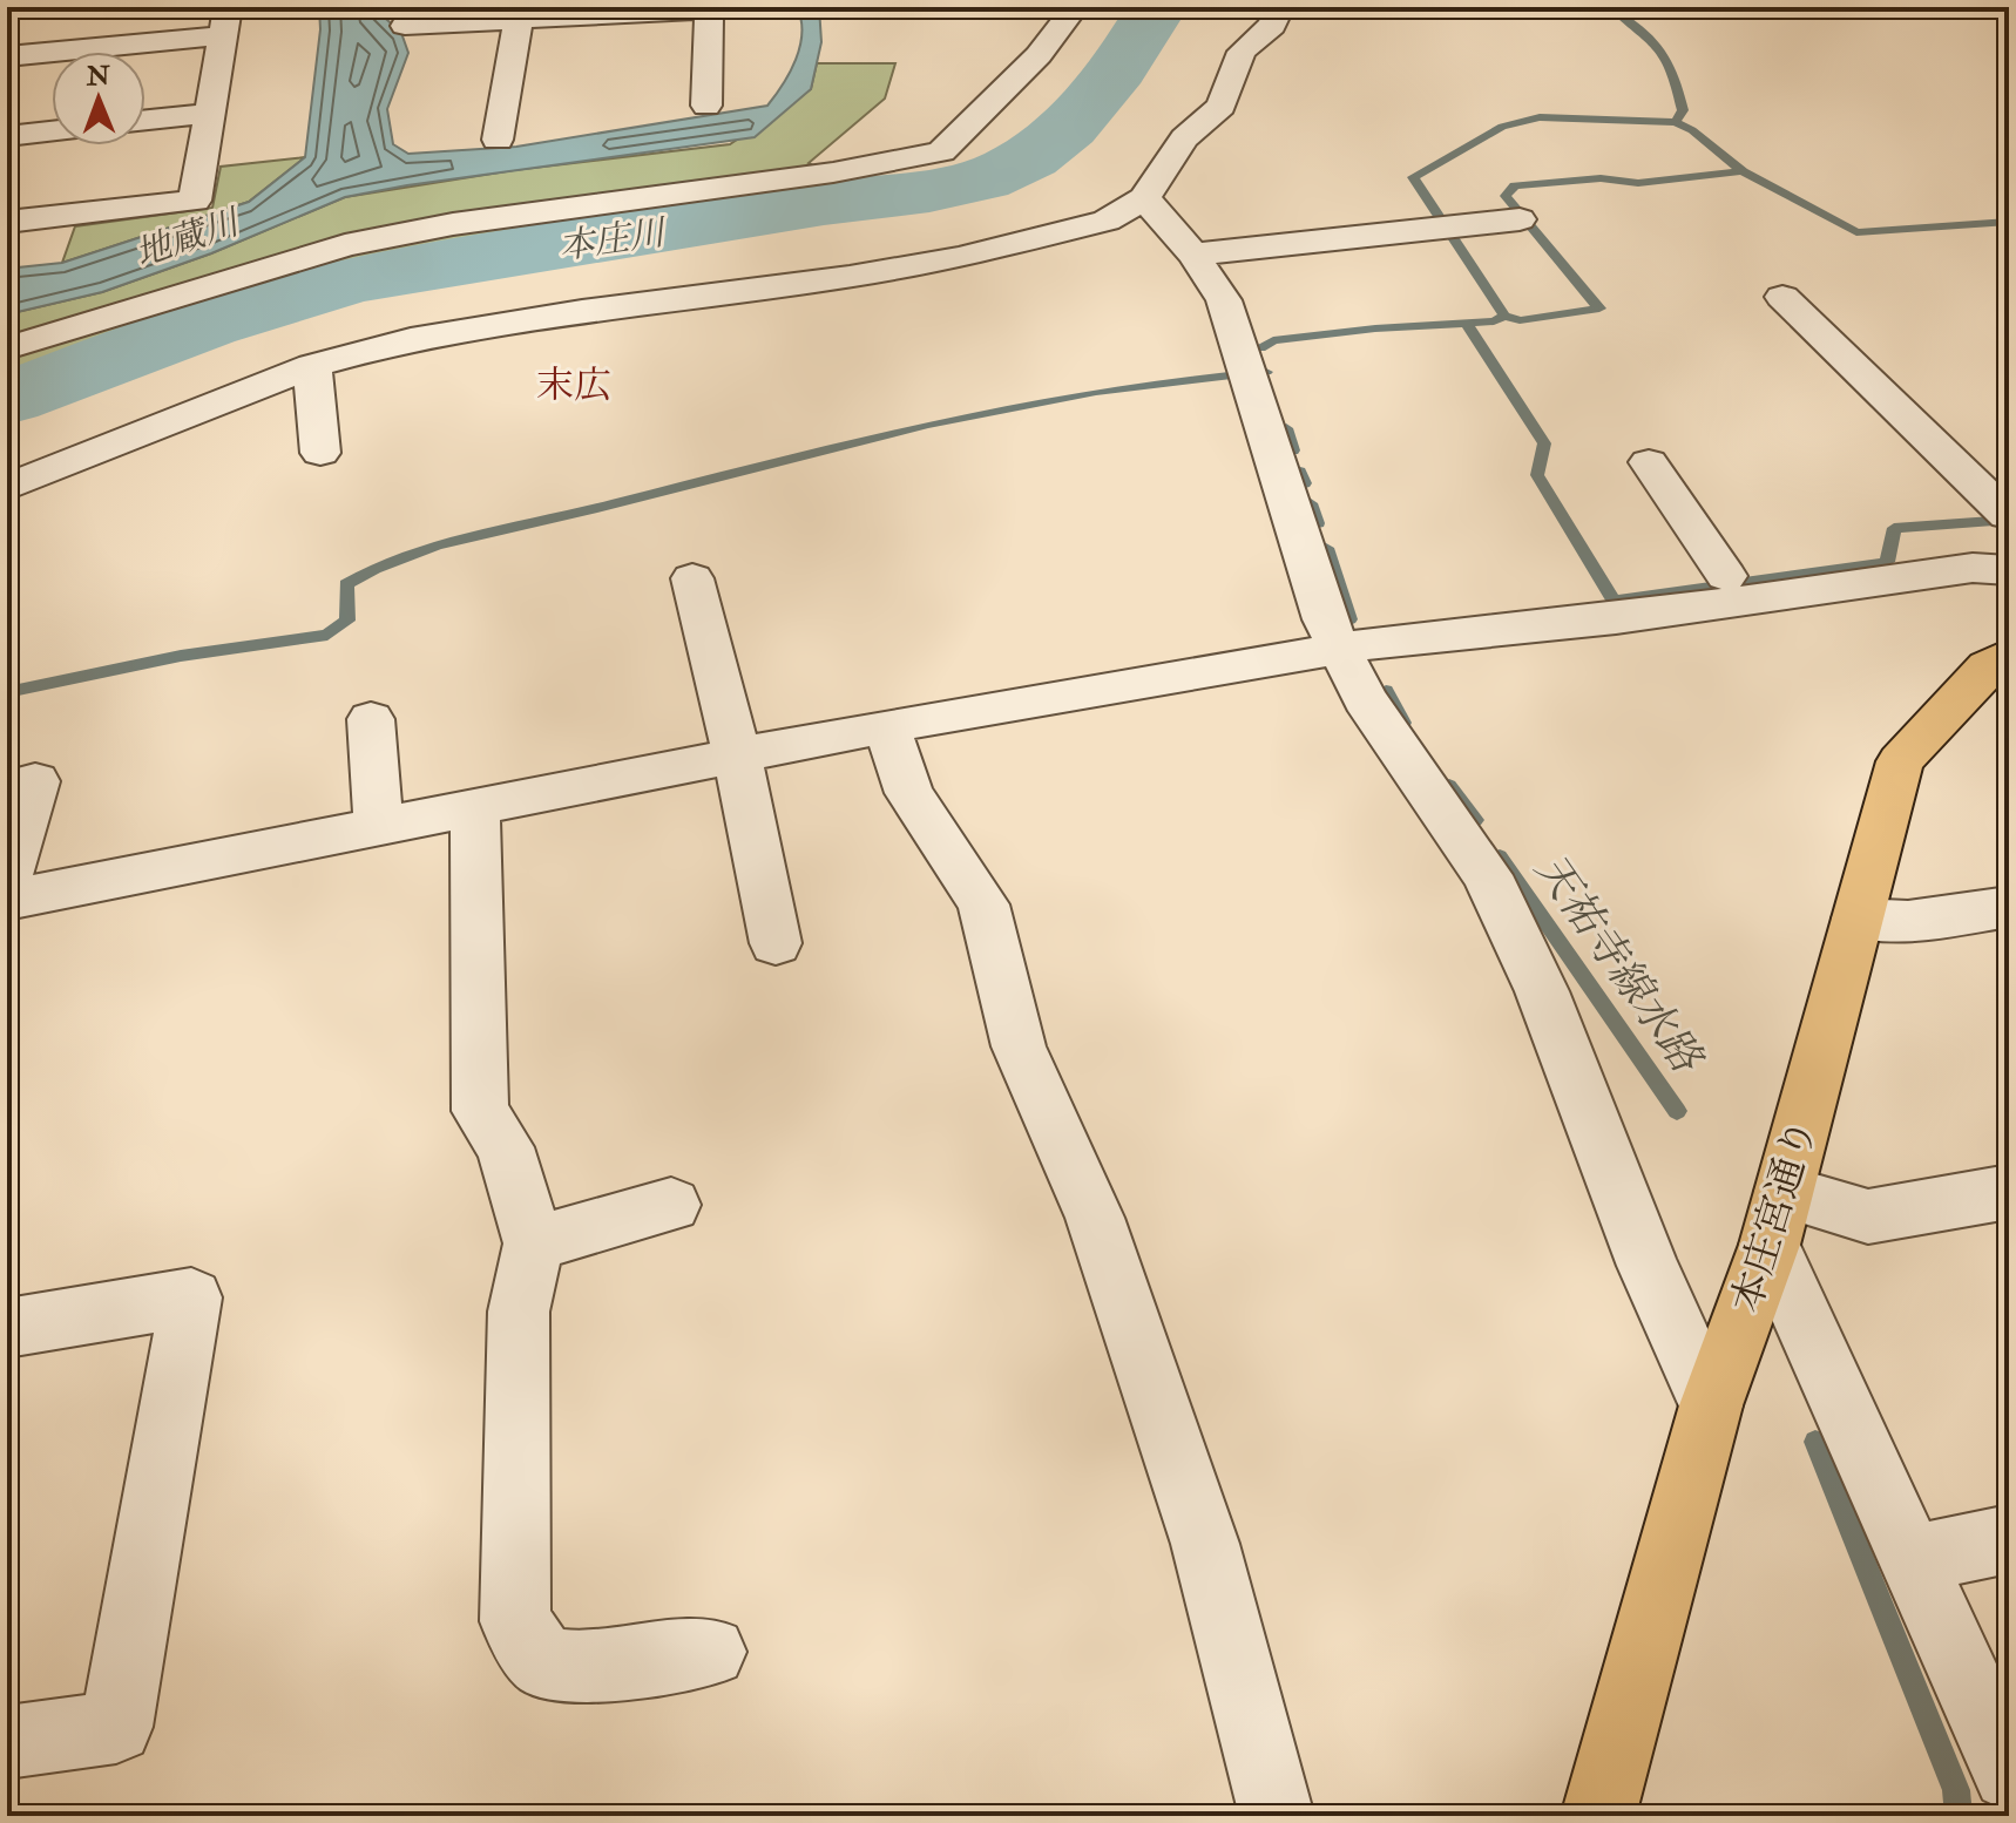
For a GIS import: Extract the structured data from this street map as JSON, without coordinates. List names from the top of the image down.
{
  "streets": {
    "main road": ["本庄宮通り"]
  },
  "districts": ["末広"],
  "water": ["地蔵川", "本庄川", "天祐寺線水路"],
  "north": "top"
}
